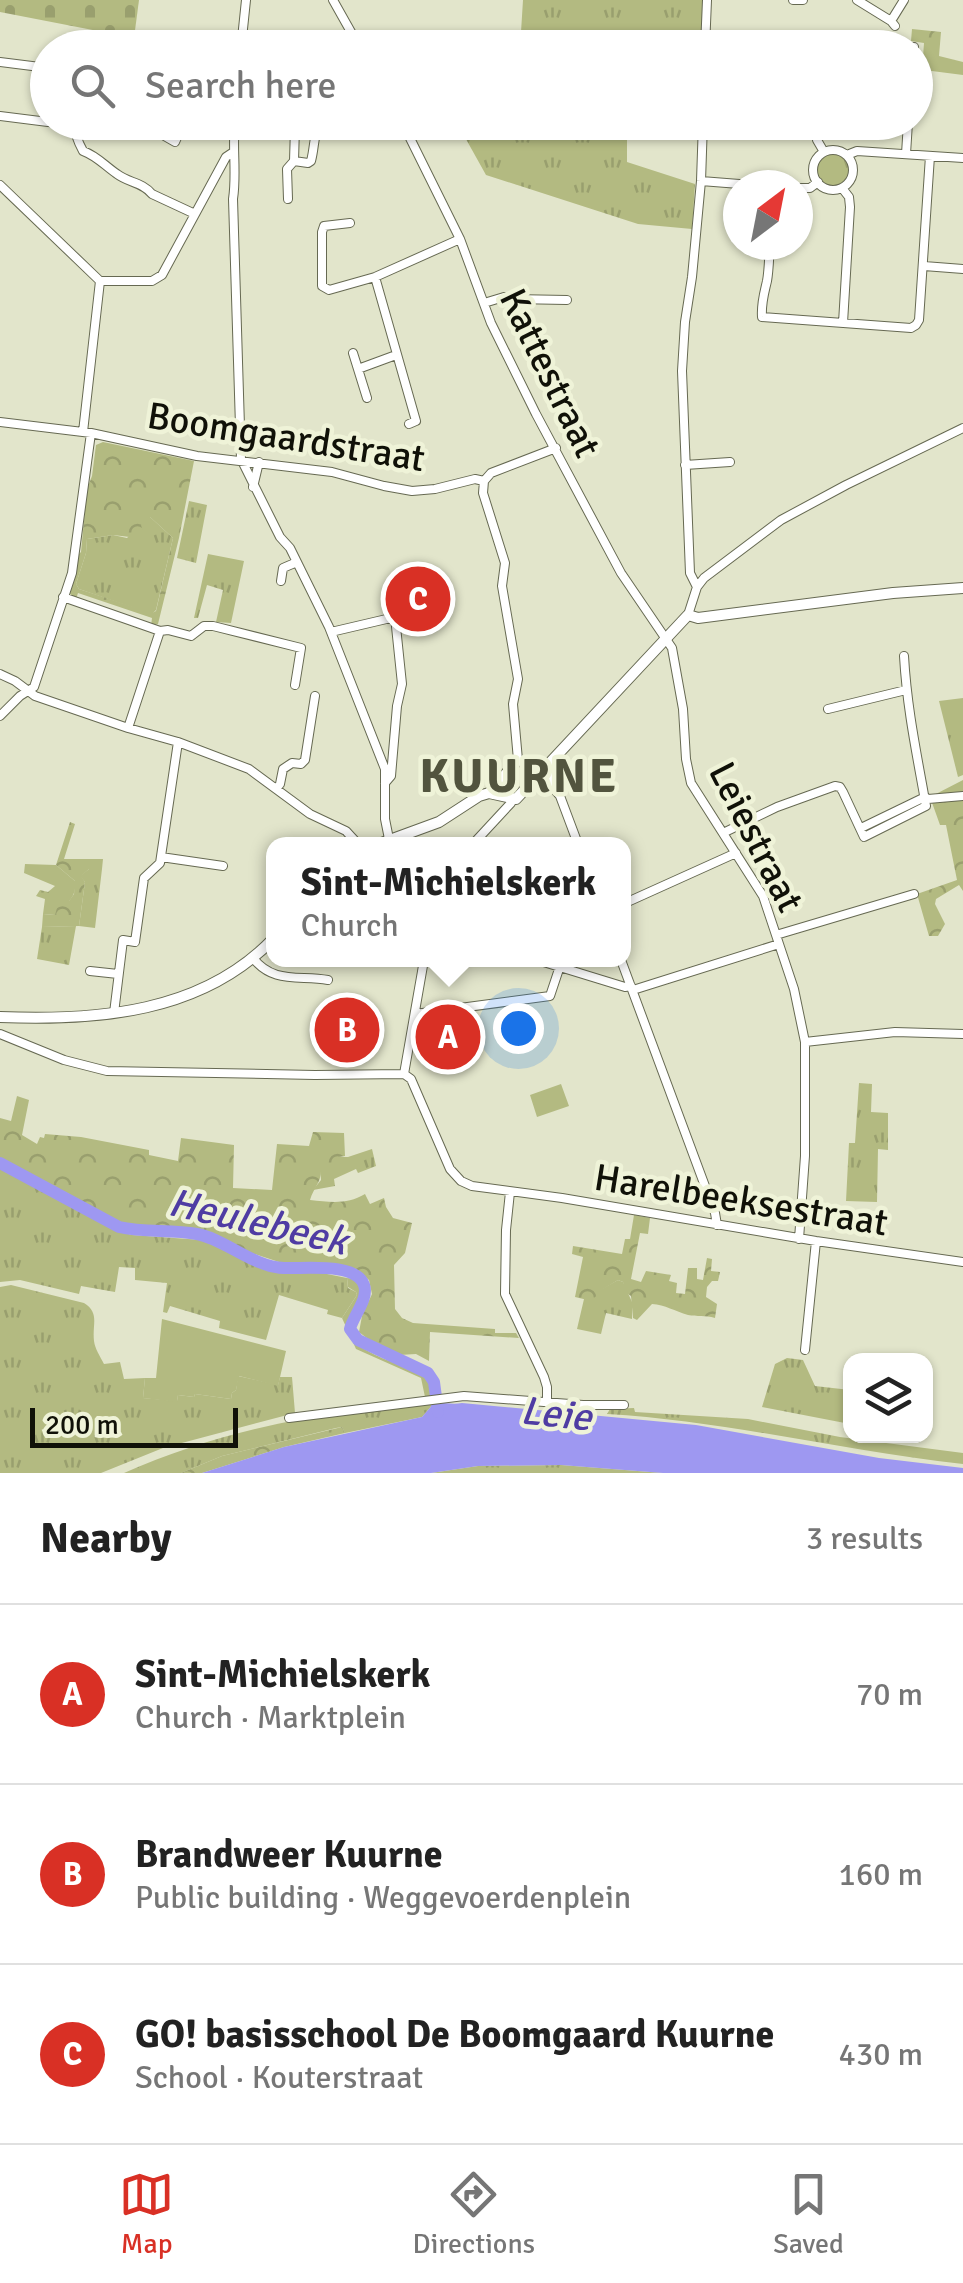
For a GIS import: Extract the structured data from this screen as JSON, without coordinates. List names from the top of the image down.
{
  "streets": {
    "street": [
      "Kattestraat",
      "Boomgaardstraat",
      "Leiestraat",
      "Harelbeeksestraat"
    ]
  },
  "crossings": [
    ["Kattestraat", "Boomgaardstraat"],
    ["Kattestraat", "Leiestraat"],
    ["Leiestraat", "Harelbeeksestraat"]
  ],
  "districts": ["KUURNE"],
  "water": ["Heulebeek", "Leie"],
  "scale_bar": "200 m",
  "north": "top right",
  "page": {
    "search": "Search here",
    "pins": ["C", "B", "A"],
    "popup": ["Sint-Michielskerk", "Church"],
    "scale": "200 m",
    "heading": ["Nearby", "3 results"],
    "list": [
      {
        "mark": "A",
        "name": "Sint-Michielskerk",
        "note": "Church · Marktplein",
        "value": "70 m"
      },
      {
        "mark": "B",
        "name": "Brandweer Kuurne",
        "note": "Public building · Weggevoerdenplein",
        "value": "160 m"
      },
      {
        "mark": "C",
        "name": "GO! basisschool De Boomgaard Kuurne",
        "note": "School · Kouterstraat",
        "value": "430 m"
      }
    ],
    "nav": ["Map", "Directions", "Saved"]
  }
}
